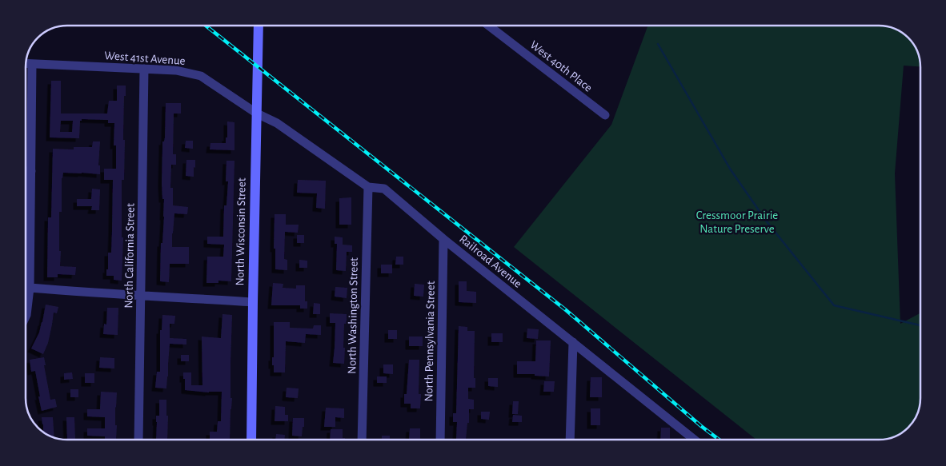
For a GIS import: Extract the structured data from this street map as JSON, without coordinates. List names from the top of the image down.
{
  "streets": {
    "street": [
      "West 41st Avenue",
      "West 40th Place",
      "North Wisconsin Street",
      "North California Street",
      "Railroad Avenue",
      "North Washington Street",
      "North Pennsylvania Street"
    ]
  },
  "crossings": [
    ["West 41st Avenue", "North Wisconsin Street"],
    ["West 41st Avenue", "North California Street"],
    ["West 41st Avenue", "Railroad Avenue"],
    ["North Wisconsin Street", "Railroad Avenue"],
    ["Railroad Avenue", "North Washington Street"],
    ["Railroad Avenue", "North Pennsylvania Street"]
  ],
  "parks": ["Cressmoor Prairie Nature Preserve"]
}
